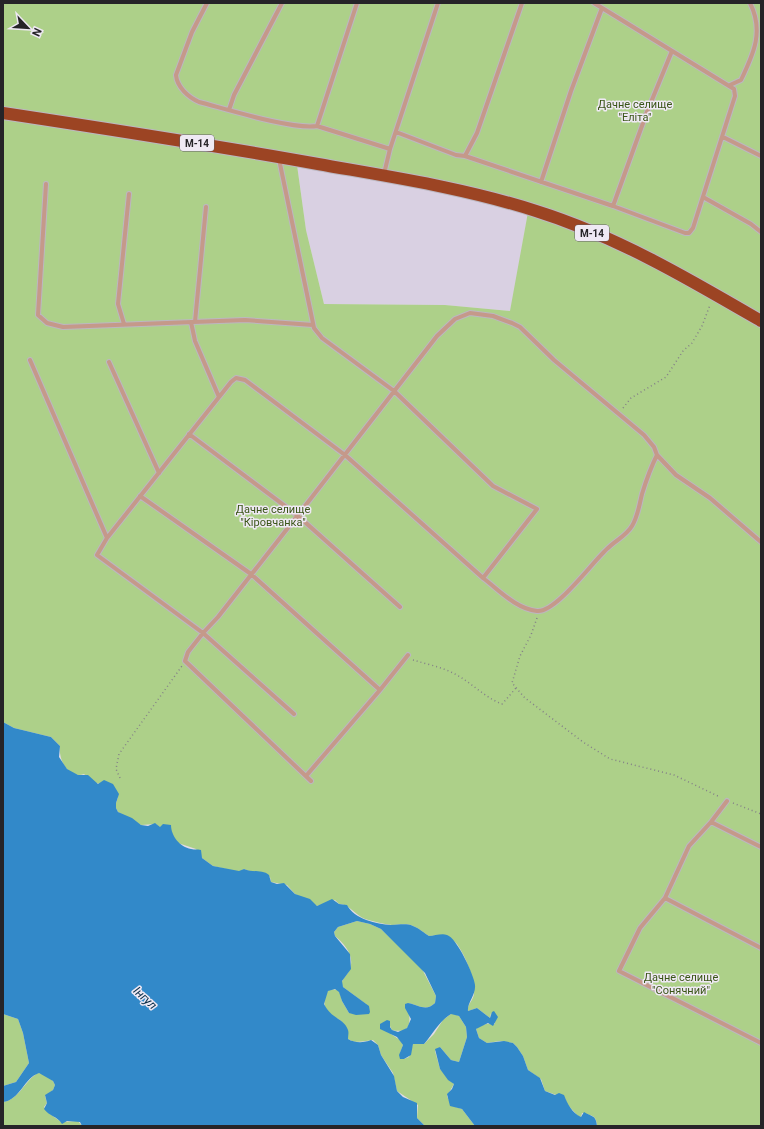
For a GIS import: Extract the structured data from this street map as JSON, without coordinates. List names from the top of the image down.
{
  "streets": {
    "highway": ["М-14"]
  },
  "water": ["Інгул"],
  "parks": ["Дачне селище \"Еліта\"", "Дачне селище \"Кіровчанка\"", "Дачне селище \"Сонячний\""],
  "north": "bottom right"
}
